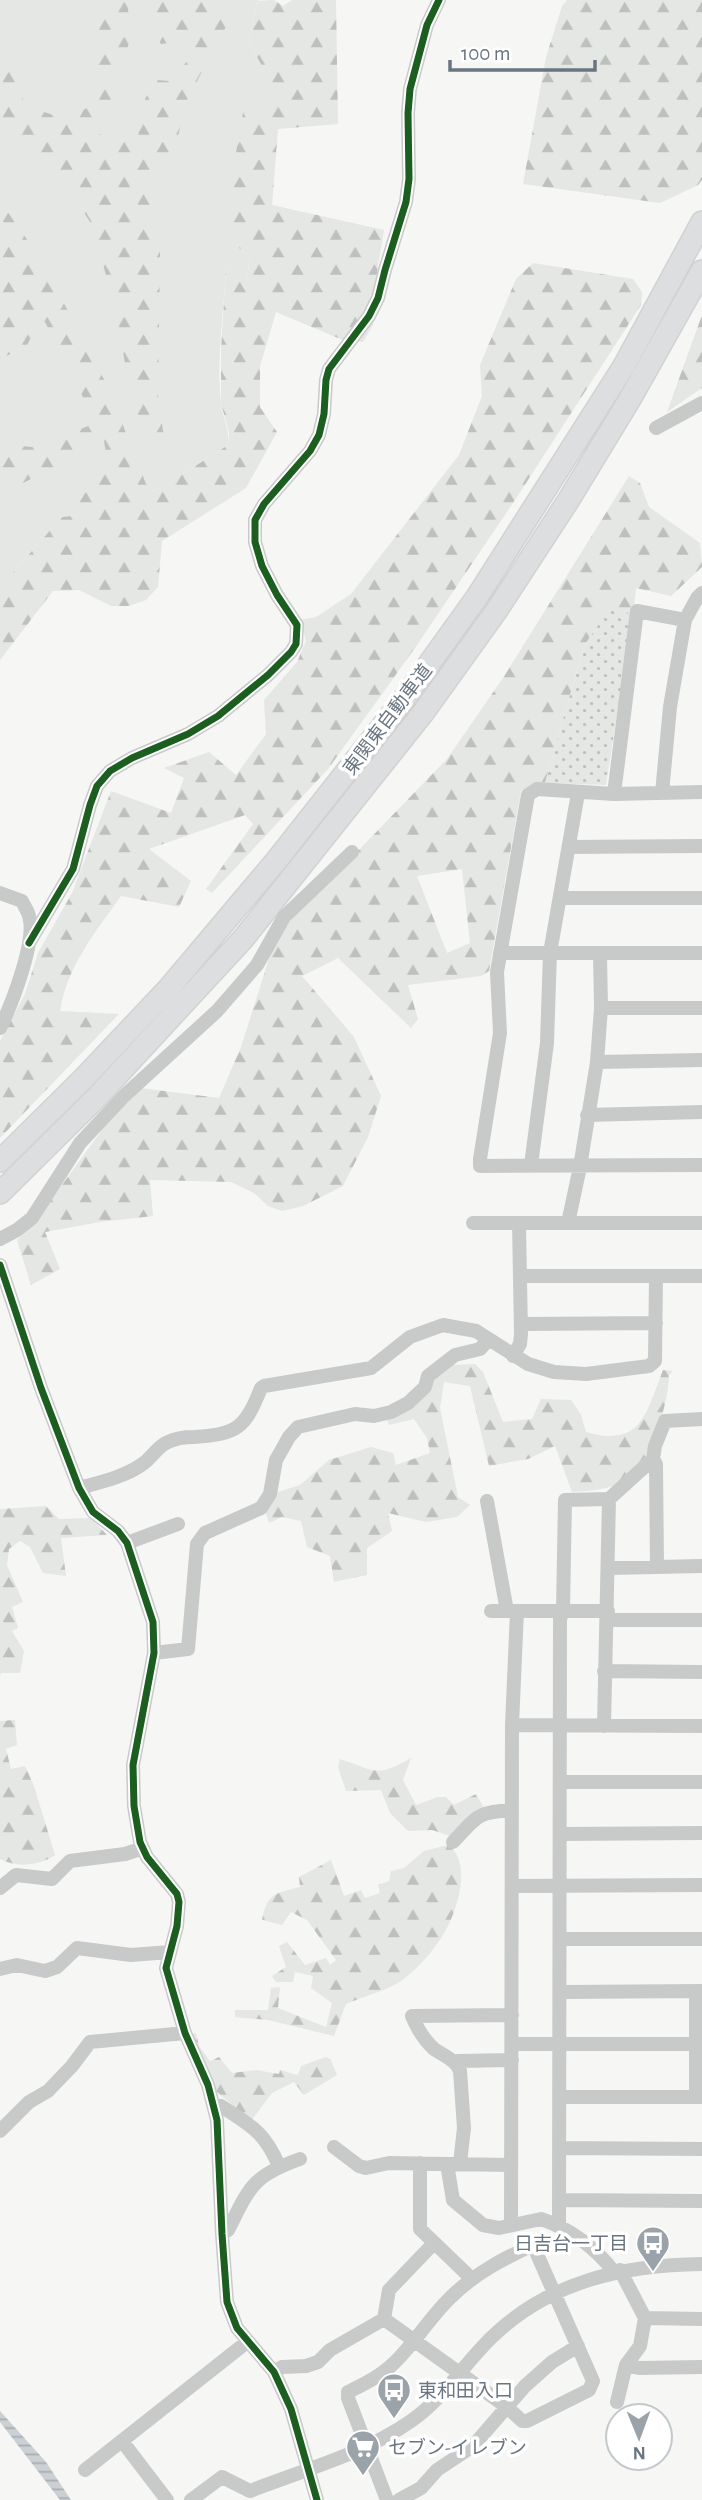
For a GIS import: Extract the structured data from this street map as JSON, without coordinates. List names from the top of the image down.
{
  "streets": {
    "highway": ["東関東自動車道"]
  },
  "places": {
    "bus stop": ["日吉台一丁目", "東和田入口"],
    "supermarket": ["セブン-イレブン"]
  },
  "scale_bar": "100 m",
  "north": "bottom"
}
